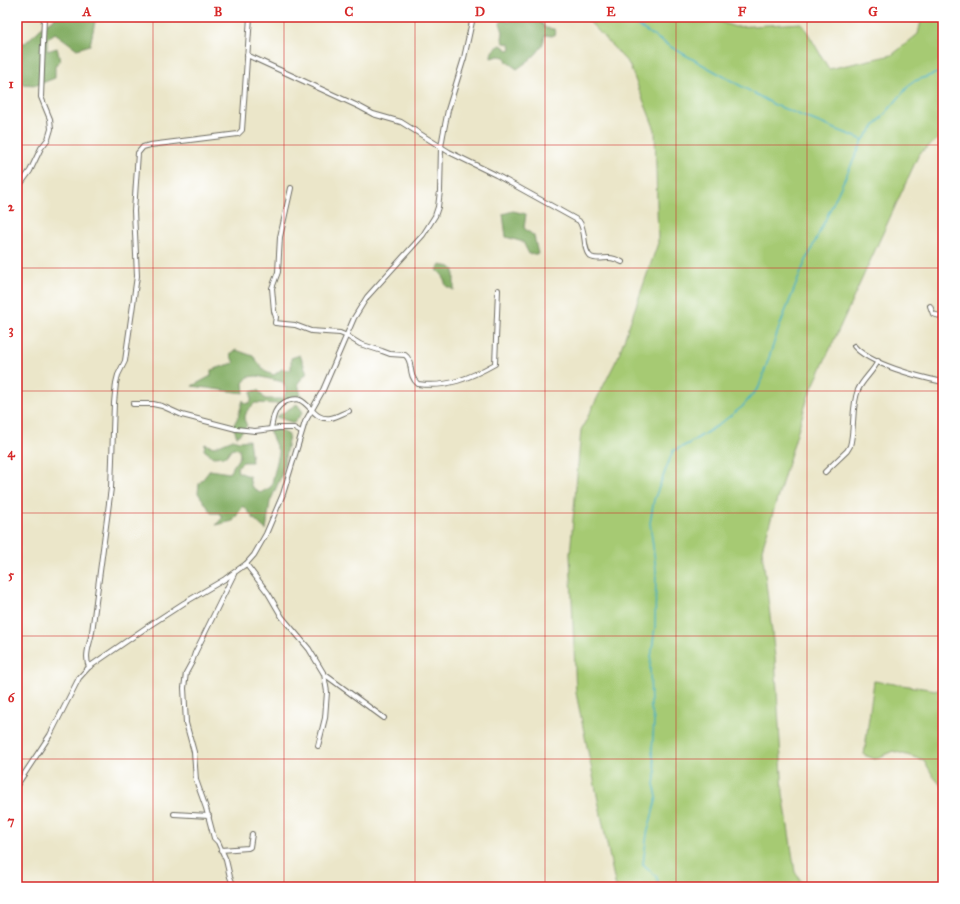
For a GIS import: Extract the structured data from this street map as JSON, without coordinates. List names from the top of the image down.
{
  "grid": {
    "columns": [
      "A",
      "B",
      "C",
      "D",
      "E",
      "F",
      "G"
    ],
    "rows": [
      "1",
      "2",
      "3",
      "4",
      "5",
      "6",
      "7"
    ]
  }
}
